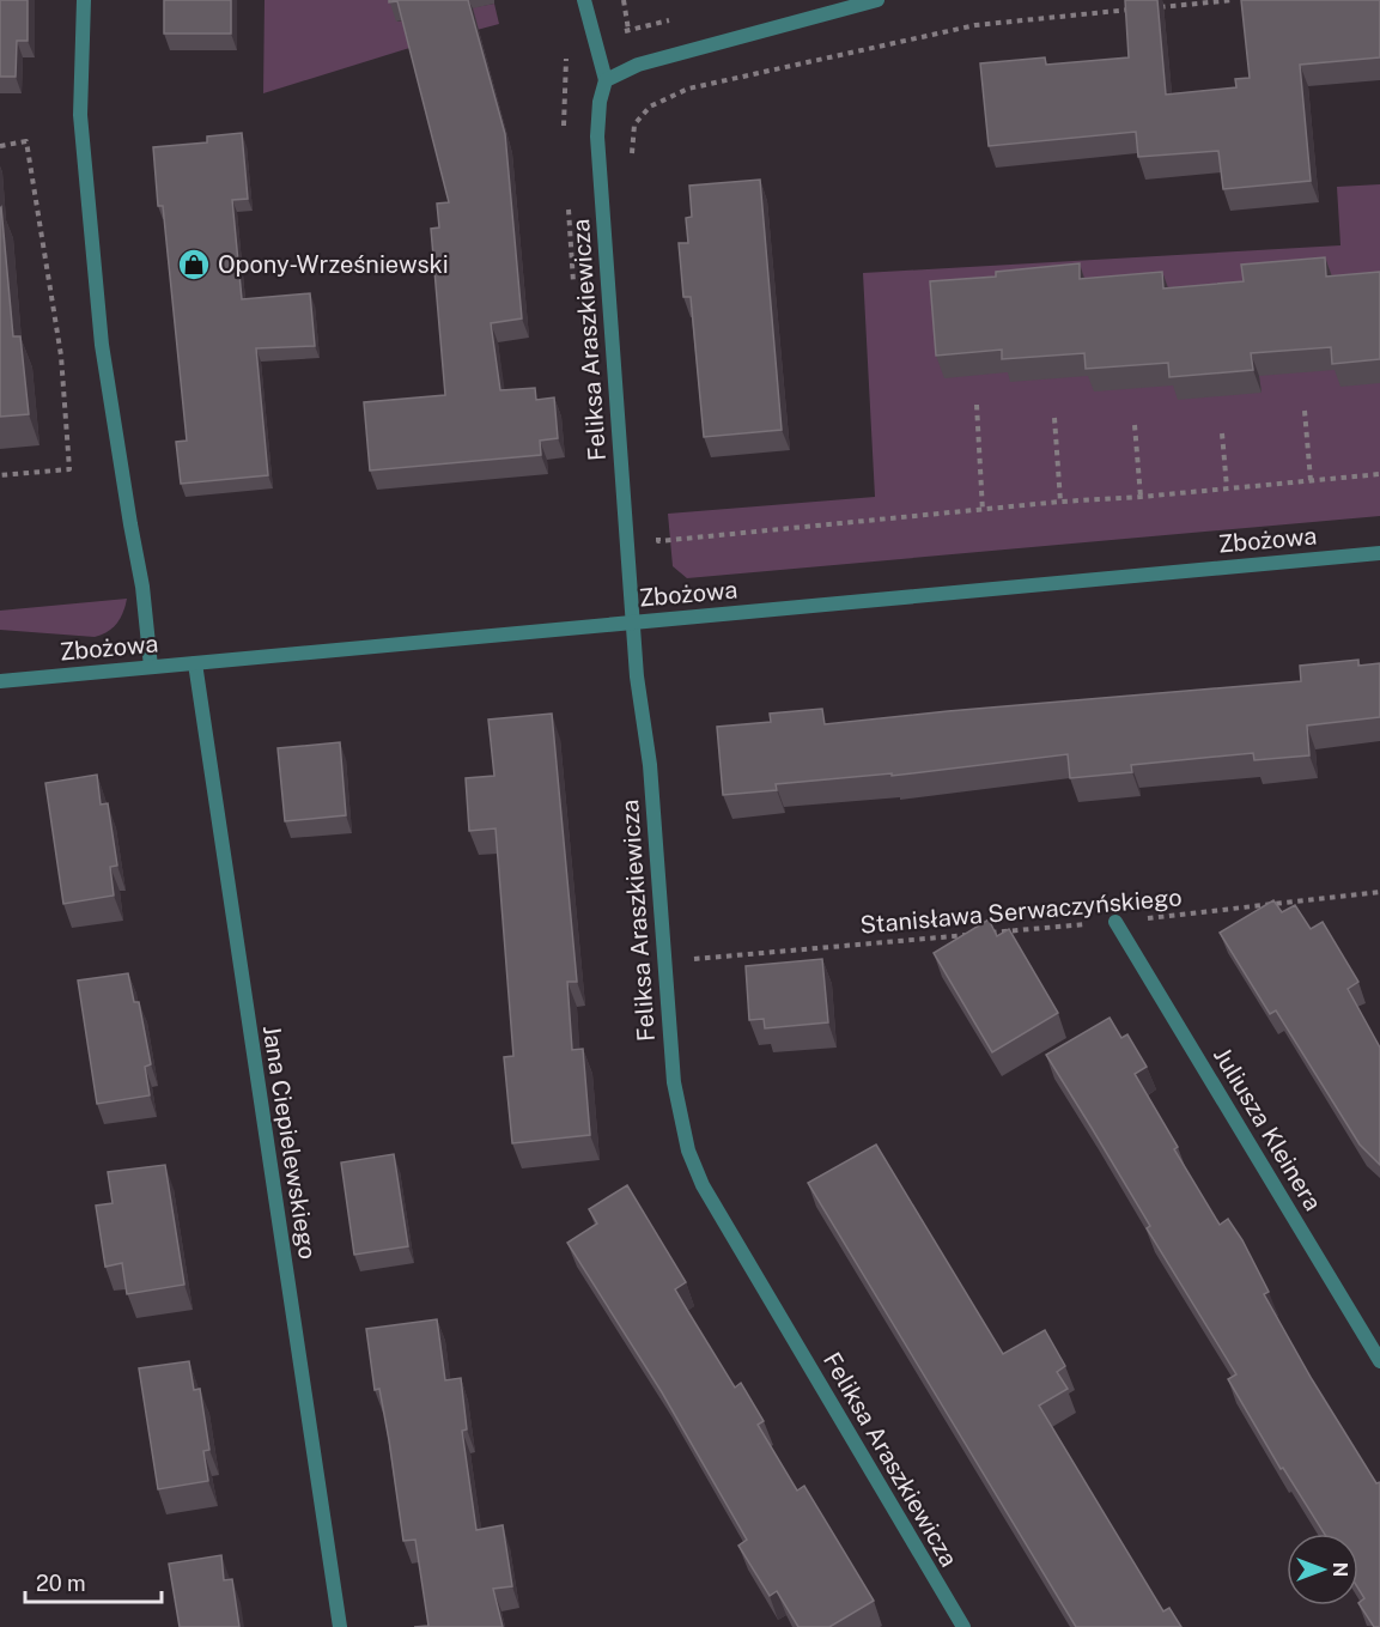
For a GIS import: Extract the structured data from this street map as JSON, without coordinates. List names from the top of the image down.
{
  "streets": {
    "street": [
      "Feliksa Araszkiewicza",
      "Zbożowa",
      "Juliusza Kleinera",
      "Jana Ciepielewskiego"
    ],
    "path": ["Stanisława Serwaczyńskiego"]
  },
  "crossings": [
    ["Feliksa Araszkiewicza", "Zbożowa"],
    ["Feliksa Araszkiewicza", "Stanisława Serwaczyńskiego"],
    ["Zbożowa", "Jana Ciepielewskiego"],
    ["Stanisława Serwaczyńskiego", "Juliusza Kleinera"]
  ],
  "places": {
    "shop": ["Opony-Wrześniewski"]
  },
  "scale_bar": "20 m",
  "north": "right"
}
